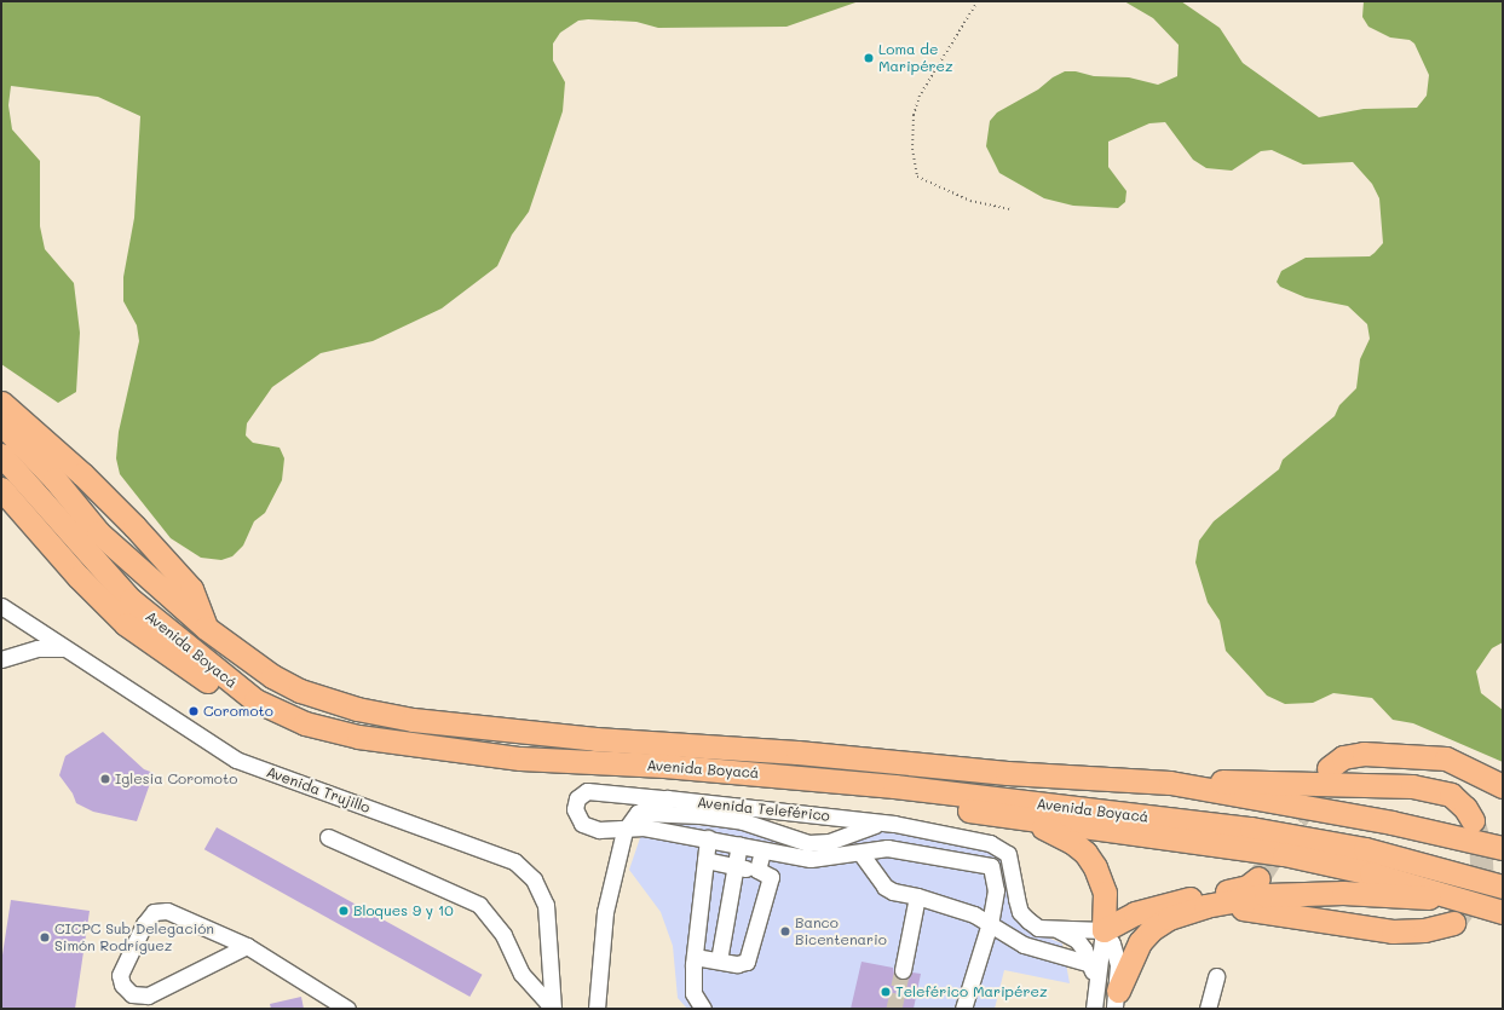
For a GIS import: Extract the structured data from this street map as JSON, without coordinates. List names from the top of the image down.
{
  "streets": {
    "highway": ["Avenida Boyacá"],
    "street": ["Avenida Trujillo", "Avenida Teleférico"]
  },
  "places": [
    "Loma de Maripérez",
    "Coromoto",
    "Iglesia Coromoto",
    "Bloques 9 y 10",
    "Banco Bicentenario",
    "CICPC Sub Delegación Simón Rodríguez",
    "Teleférico Maripérez"
  ]
}
